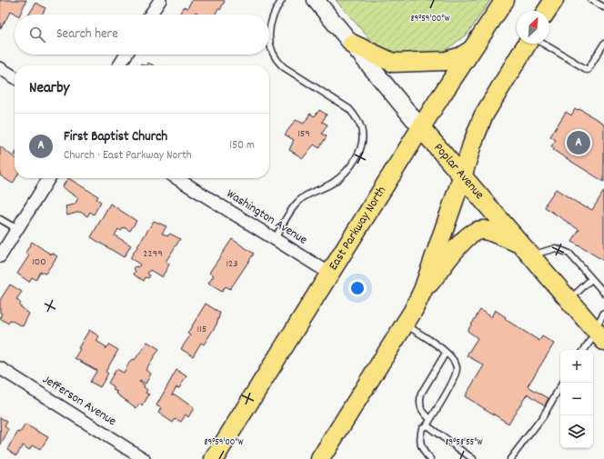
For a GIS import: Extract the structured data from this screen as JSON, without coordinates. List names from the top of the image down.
{
  "streets": {
    "main road": ["Poplar Avenue", "East Parkway North"],
    "street": ["Washington Avenue", "Jefferson Avenue"]
  },
  "crossings": [
    ["Poplar Avenue", "East Parkway North"],
    ["Washington Avenue", "East Parkway North"]
  ],
  "house_numbers": [
    "159",
    "2299",
    "100",
    "123",
    "115"
  ],
  "north": "top right",
  "page": {
    "search": "Search here",
    "heading": "Nearby",
    "list": [
      {
        "mark": "A",
        "name": "First Baptist Church",
        "note": "Church · East Parkway North",
        "value": "150 m"
      }
    ],
    "pins": "A",
    "map_buttons": ["+", "−"]
  },
  "coordinates": ["89°59'00\"W", "89°58'55\"W"]
}
